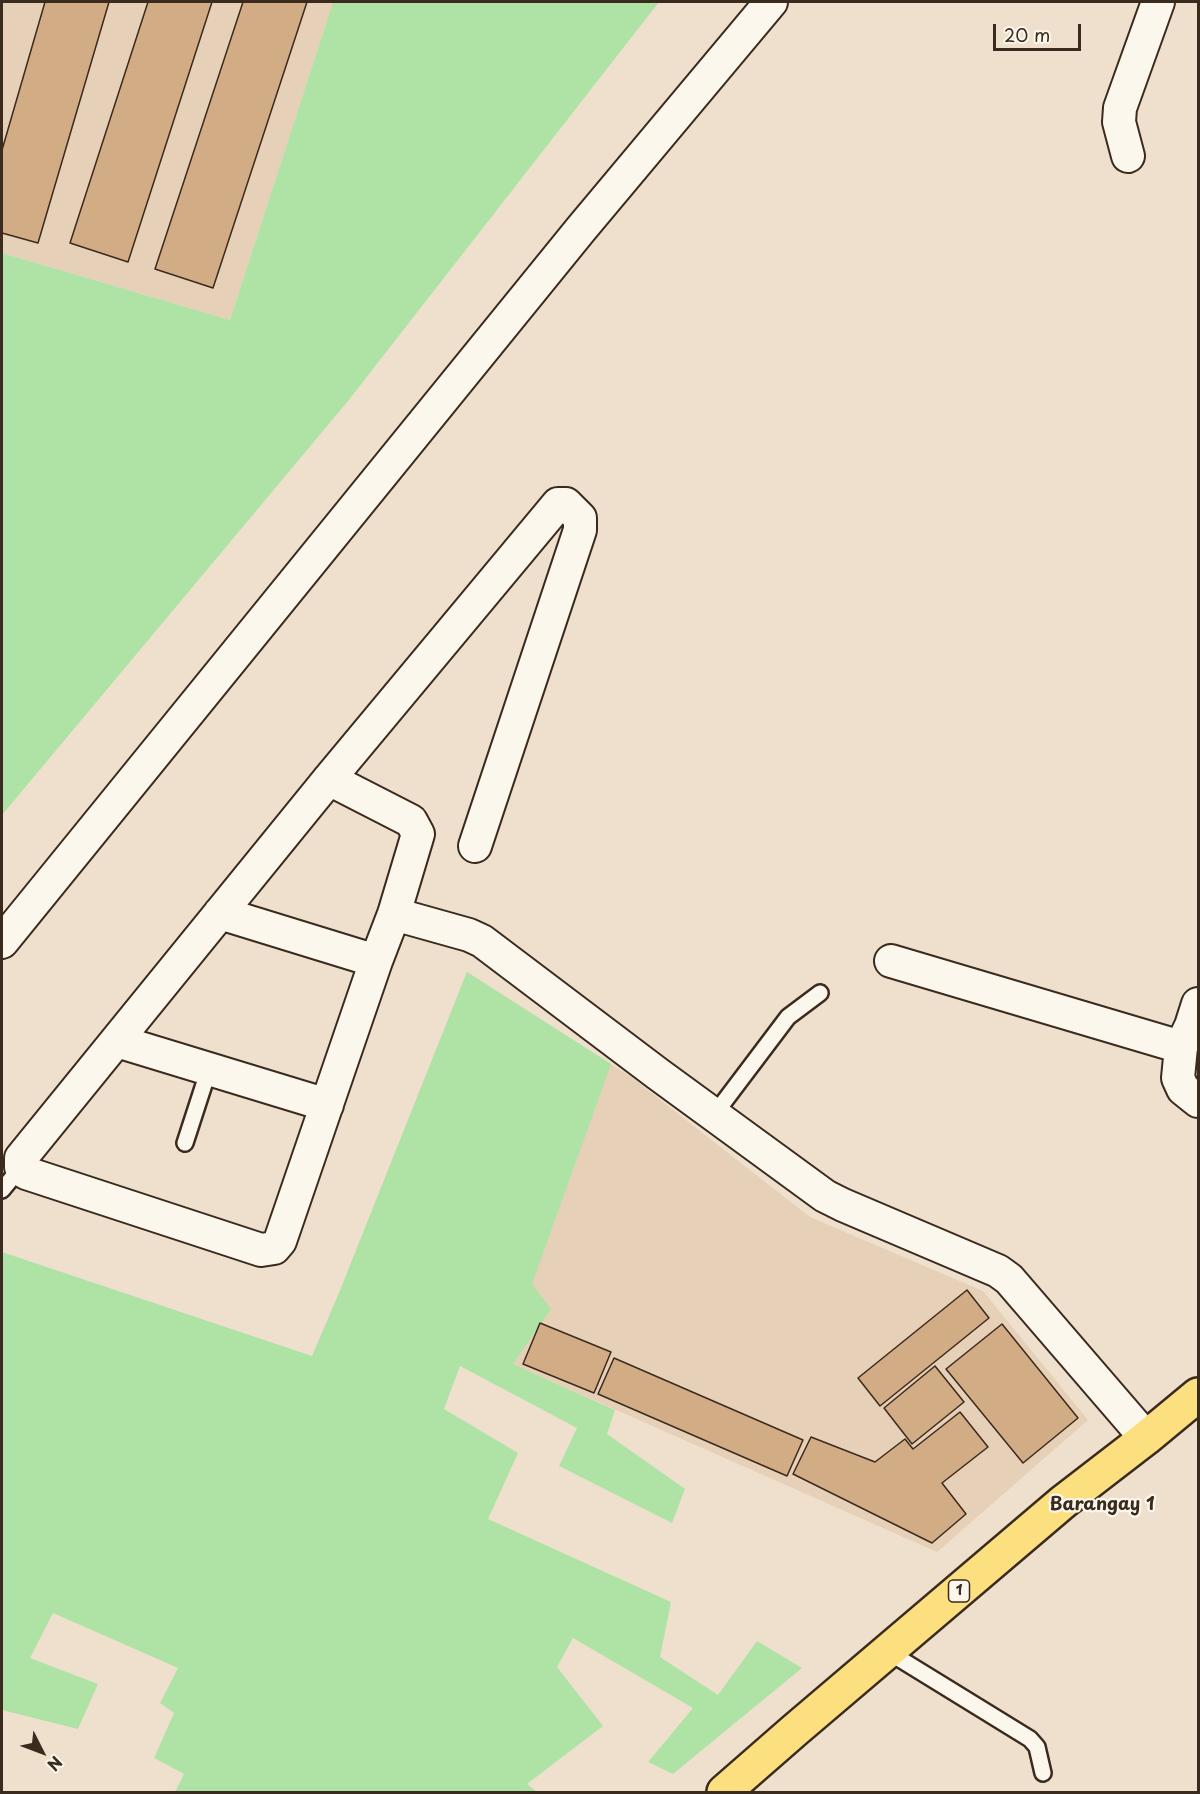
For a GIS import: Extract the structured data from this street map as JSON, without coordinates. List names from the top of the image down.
{
  "streets": {
    "main road": ["1"]
  },
  "districts": ["Barangay 1"],
  "scale_bar": "20 m",
  "north": "bottom right"
}
